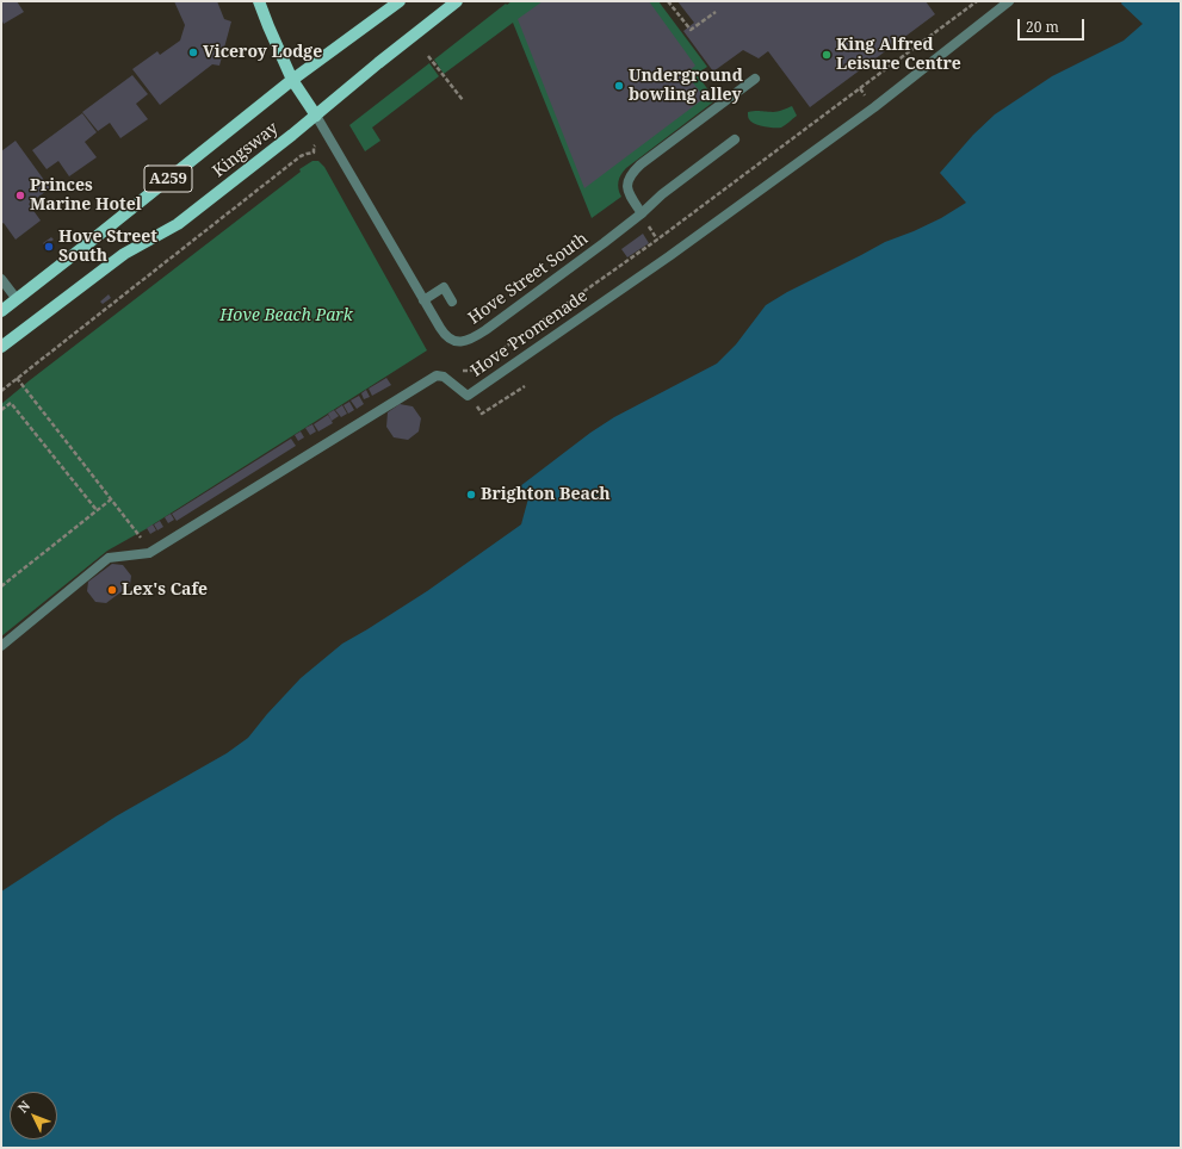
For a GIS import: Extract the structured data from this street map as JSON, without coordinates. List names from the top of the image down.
{
  "streets": {
    "main road": ["Kingsway", "A259"],
    "street": ["Hove Street South", "Hove Promenade"]
  },
  "crossings": [
    ["Kingsway", "Hove Street South"]
  ],
  "parks": ["Hove Beach Park"],
  "places": [
    "Viceroy Lodge",
    "King Alfred Leisure Centre",
    "Underground bowling alley",
    "Princes Marine Hotel",
    "Hove Street South",
    "Brighton Beach",
    "Lex's Cafe"
  ],
  "scale_bar": "20 m",
  "north": "top left"
}
